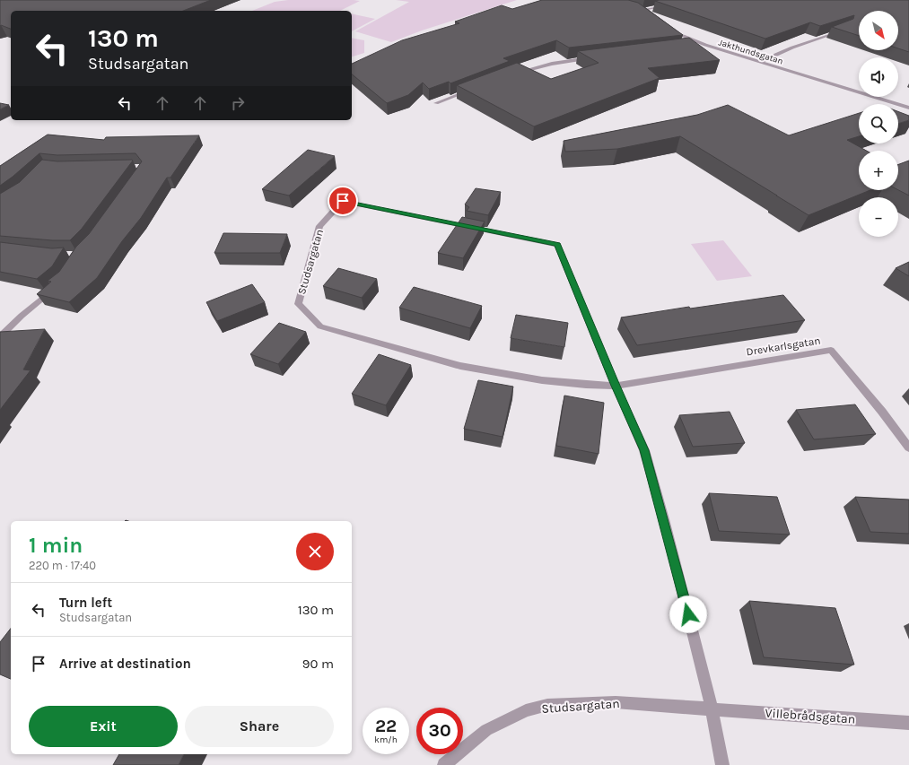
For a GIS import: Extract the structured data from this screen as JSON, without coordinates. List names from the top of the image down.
{
  "streets": {
    "street": [
      "Jakthundsgatan",
      "Studsargatan",
      "Drevkarlsgatan",
      "Villebrådsgatan"
    ]
  },
  "crossings": [
    ["Studsargatan", "Drevkarlsgatan"],
    ["Studsargatan", "Villebrådsgatan"]
  ],
  "north": "bottom right",
  "page": {
    "map_buttons": ["+", "−"],
    "turn": ["130 m", "Studsargatan"],
    "heading": ["1 min", "220 m · 17:40"],
    "list": [
      {
        "name": "Turn left",
        "note": "Studsargatan",
        "value": "130 m"
      },
      {
        "name": "Arrive at destination",
        "value": "90 m"
      }
    ],
    "buttons": ["Exit", "Share"],
    "speed": "22 km/h",
    "limit": "30"
  }
}
